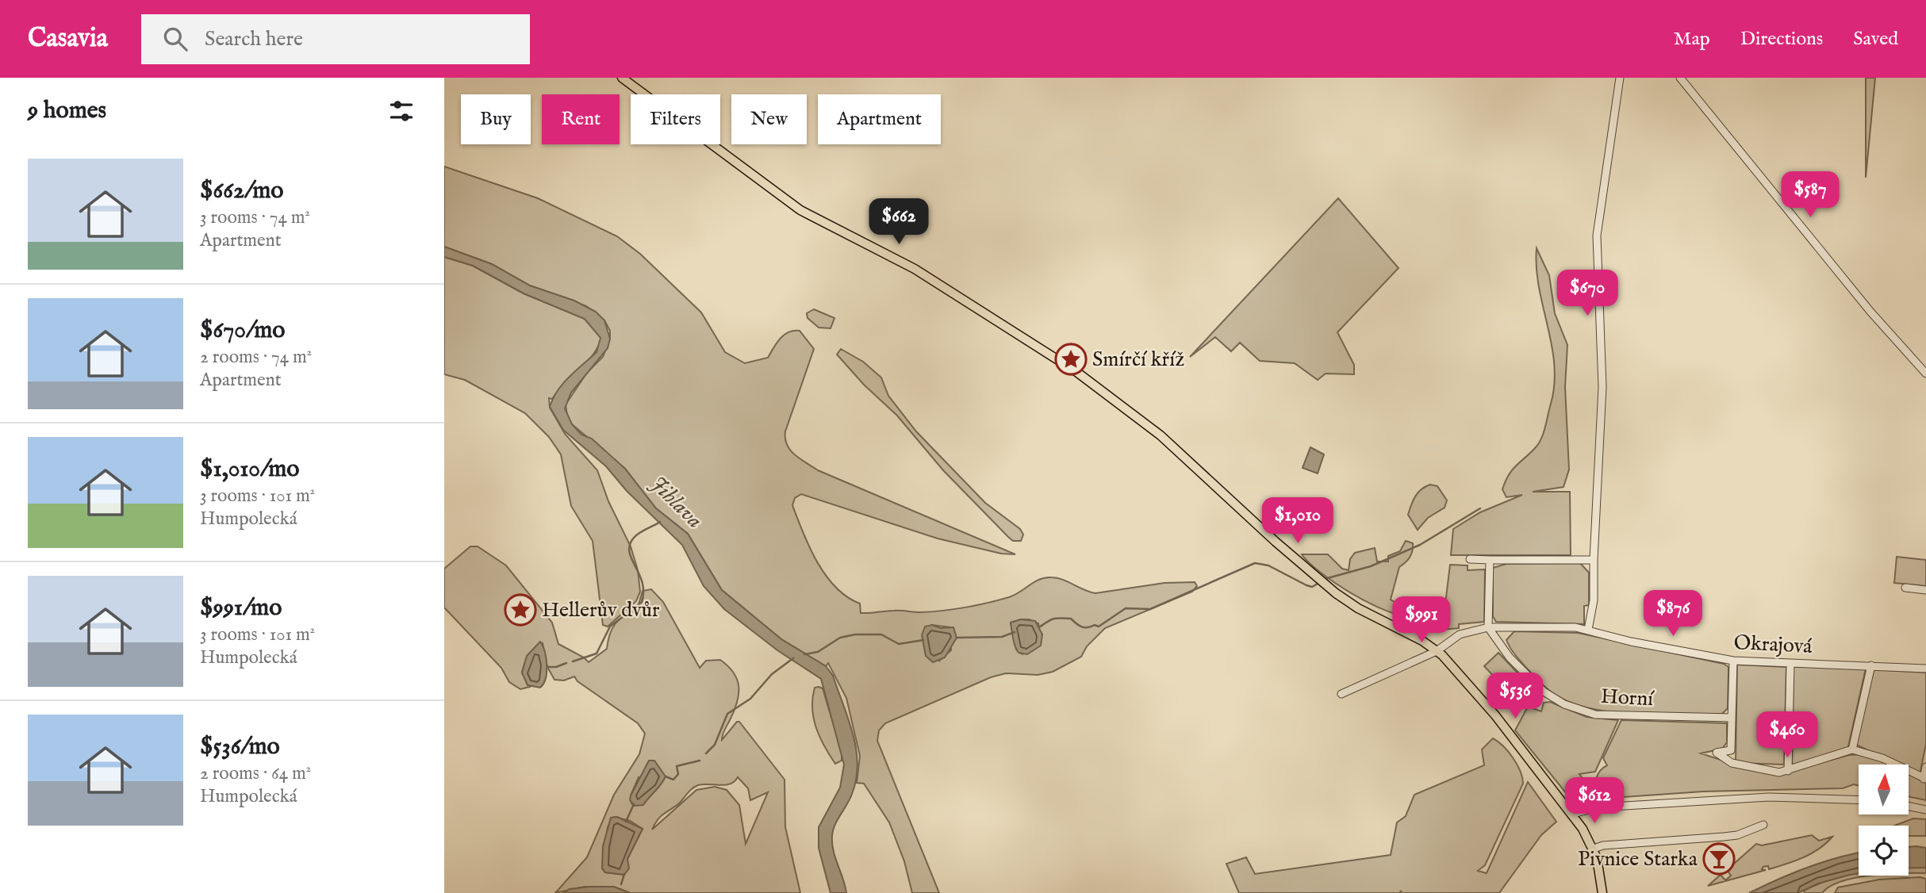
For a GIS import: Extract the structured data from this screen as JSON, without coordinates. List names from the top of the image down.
{
  "streets": {
    "street": ["Okrajová", "Horní"]
  },
  "crossings": [
    ["Okrajová", "Horní"]
  ],
  "water": ["Jihlava"],
  "places": {
    "place": ["Smírčí kříž", "Hellerův dvůr"],
    "bar": ["Pivnice Starka"]
  },
  "north": "top",
  "page": {
    "header": "Casavia",
    "search": "Search here",
    "nav": ["Map", "Directions", "Saved"],
    "heading": "9 homes",
    "chip": [
      "Buy",
      "Rent",
      "Filters",
      "New",
      "Apartment"
    ],
    "list": [
      {
        "name": "$662/mo",
        "note": "3 rooms · 74 m² · Apartment"
      },
      {
        "name": "$670/mo",
        "note": "2 rooms · 74 m² · Apartment"
      },
      {
        "name": "$1,010/mo",
        "note": "3 rooms · 101 m² · Humpolecká"
      },
      {
        "name": "$991/mo",
        "note": "3 rooms · 101 m² · Humpolecká"
      },
      {
        "name": "$536/mo",
        "note": "2 rooms · 64 m² · Humpolecká"
      }
    ],
    "price": [
      "$587",
      "$662",
      "$670",
      "$1,010",
      "$876",
      "$991",
      "$536",
      "$460",
      "$612"
    ]
  }
}
